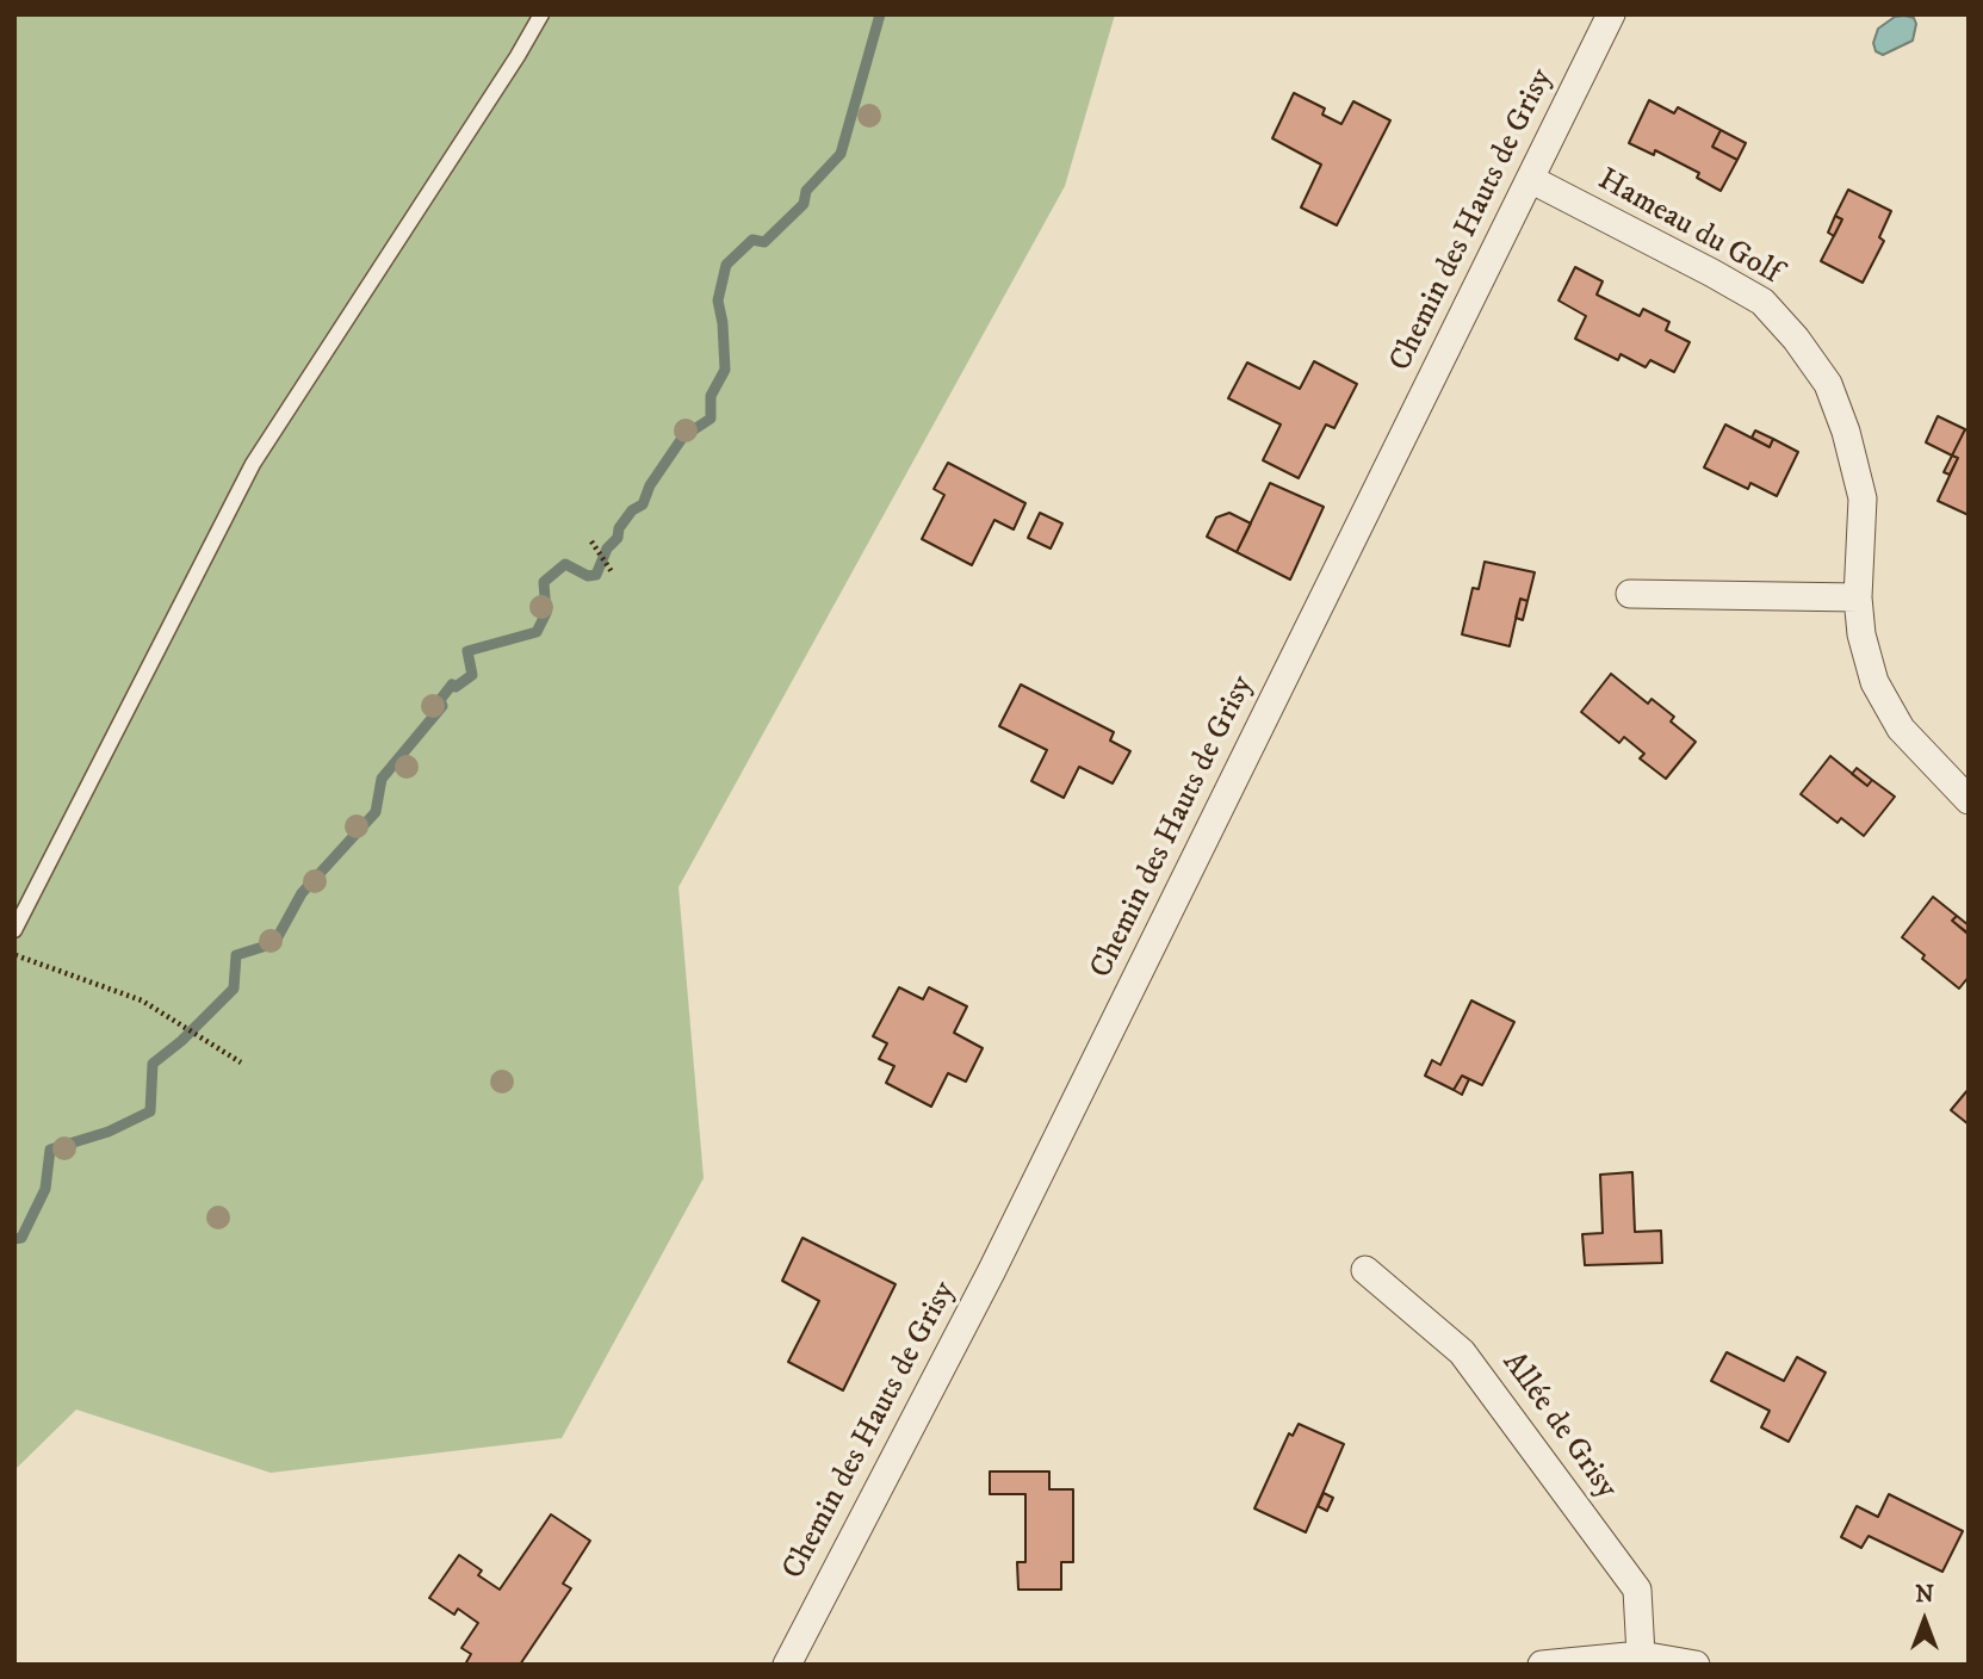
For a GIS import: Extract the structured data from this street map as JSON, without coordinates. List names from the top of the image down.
{
  "streets": {
    "street": ["Chemin des Hauts de Grisy", "Hameau du Golf", "Allée de Grisy"]
  },
  "crossings": [
    ["Chemin des Hauts de Grisy", "Hameau du Golf"]
  ],
  "north": "top"
}
